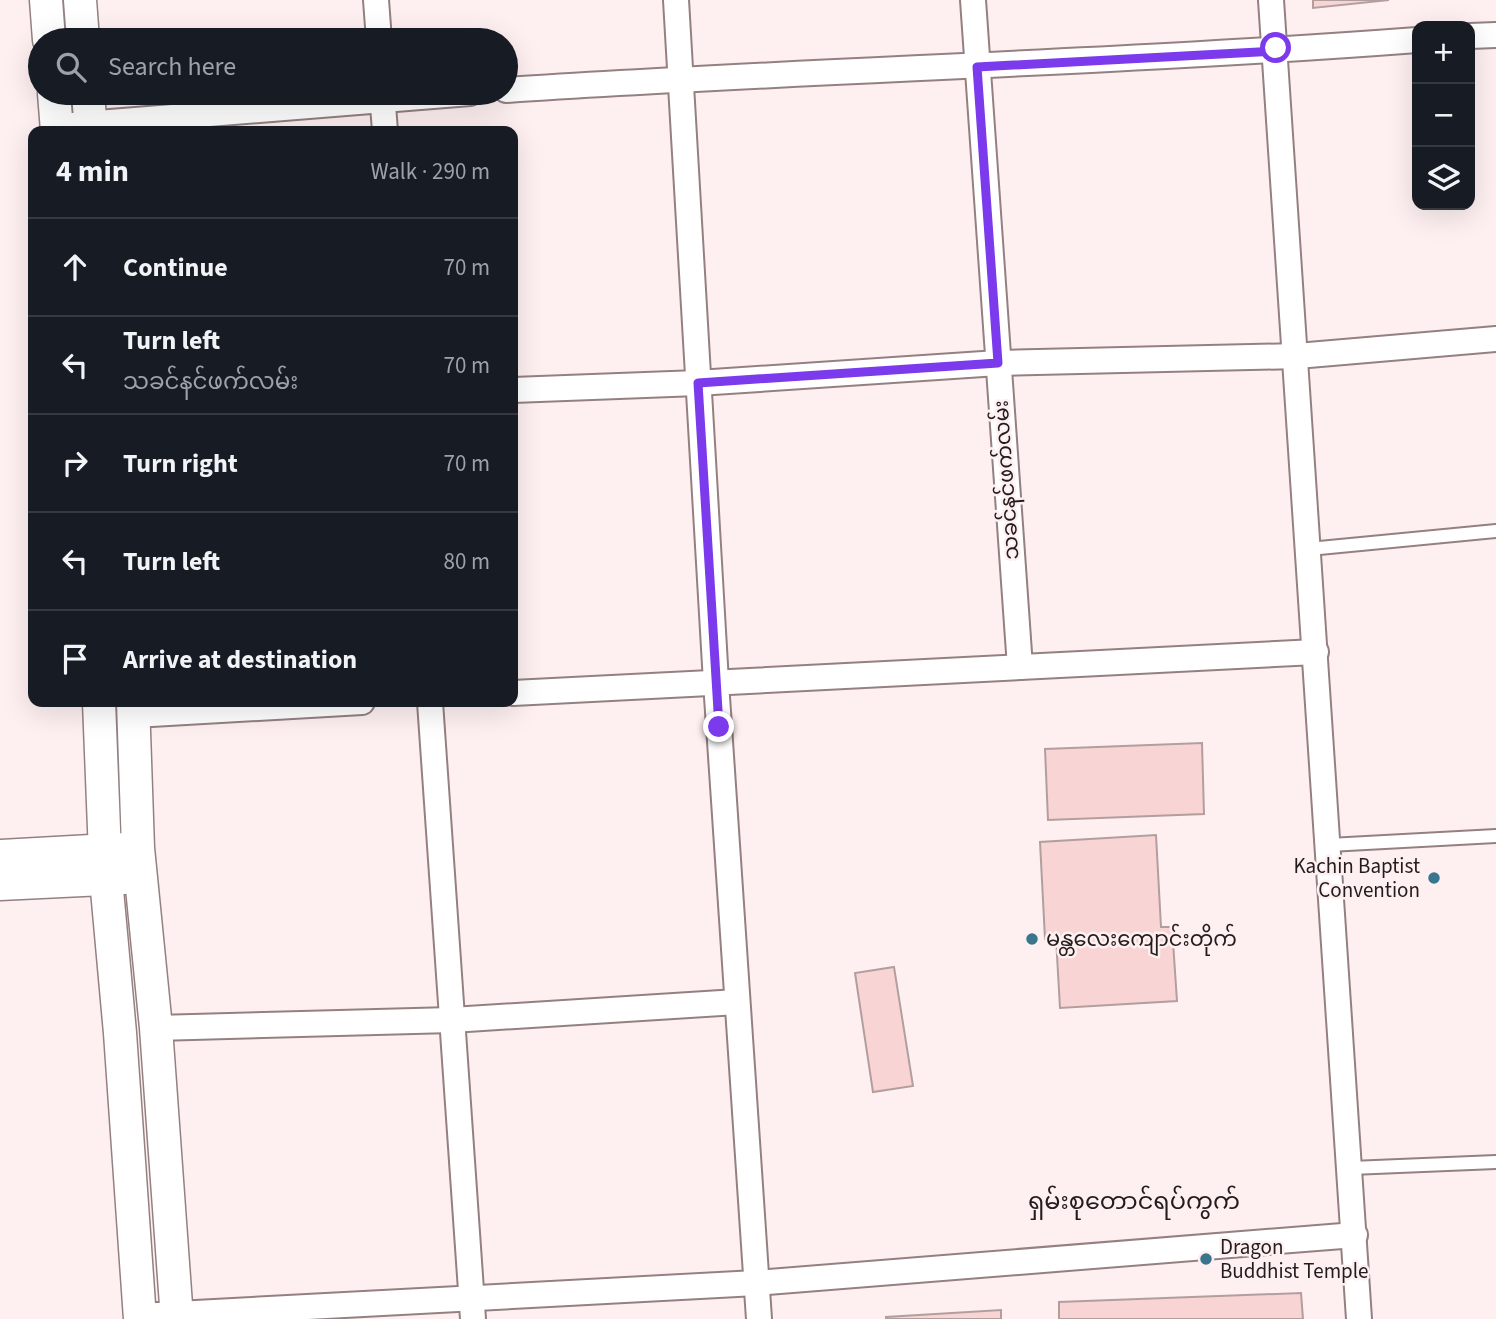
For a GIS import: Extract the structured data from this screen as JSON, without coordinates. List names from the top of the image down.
{
  "streets": {
    "street": ["သခင်နင်ဖက်လမ်း"]
  },
  "districts": ["ရှမ်းစုတောင်ရပ်ကွက်"],
  "places": ["Kachin Baptist Convention", "မန္တလေးကျောင်းတိုက်", "Dragon Buddhist Temple"],
  "page": {
    "map_buttons": ["+", "−"],
    "search": "Search here",
    "heading": ["4 min", "Walk · 290 m"],
    "list": [
      ["Continue", "70 m"],
      ["Turn left", "သခင်နင်ဖက်လမ်း", "70 m"],
      ["Turn right", "70 m"],
      ["Turn left", "80 m"],
      "Arrive at destination"
    ]
  }
}
